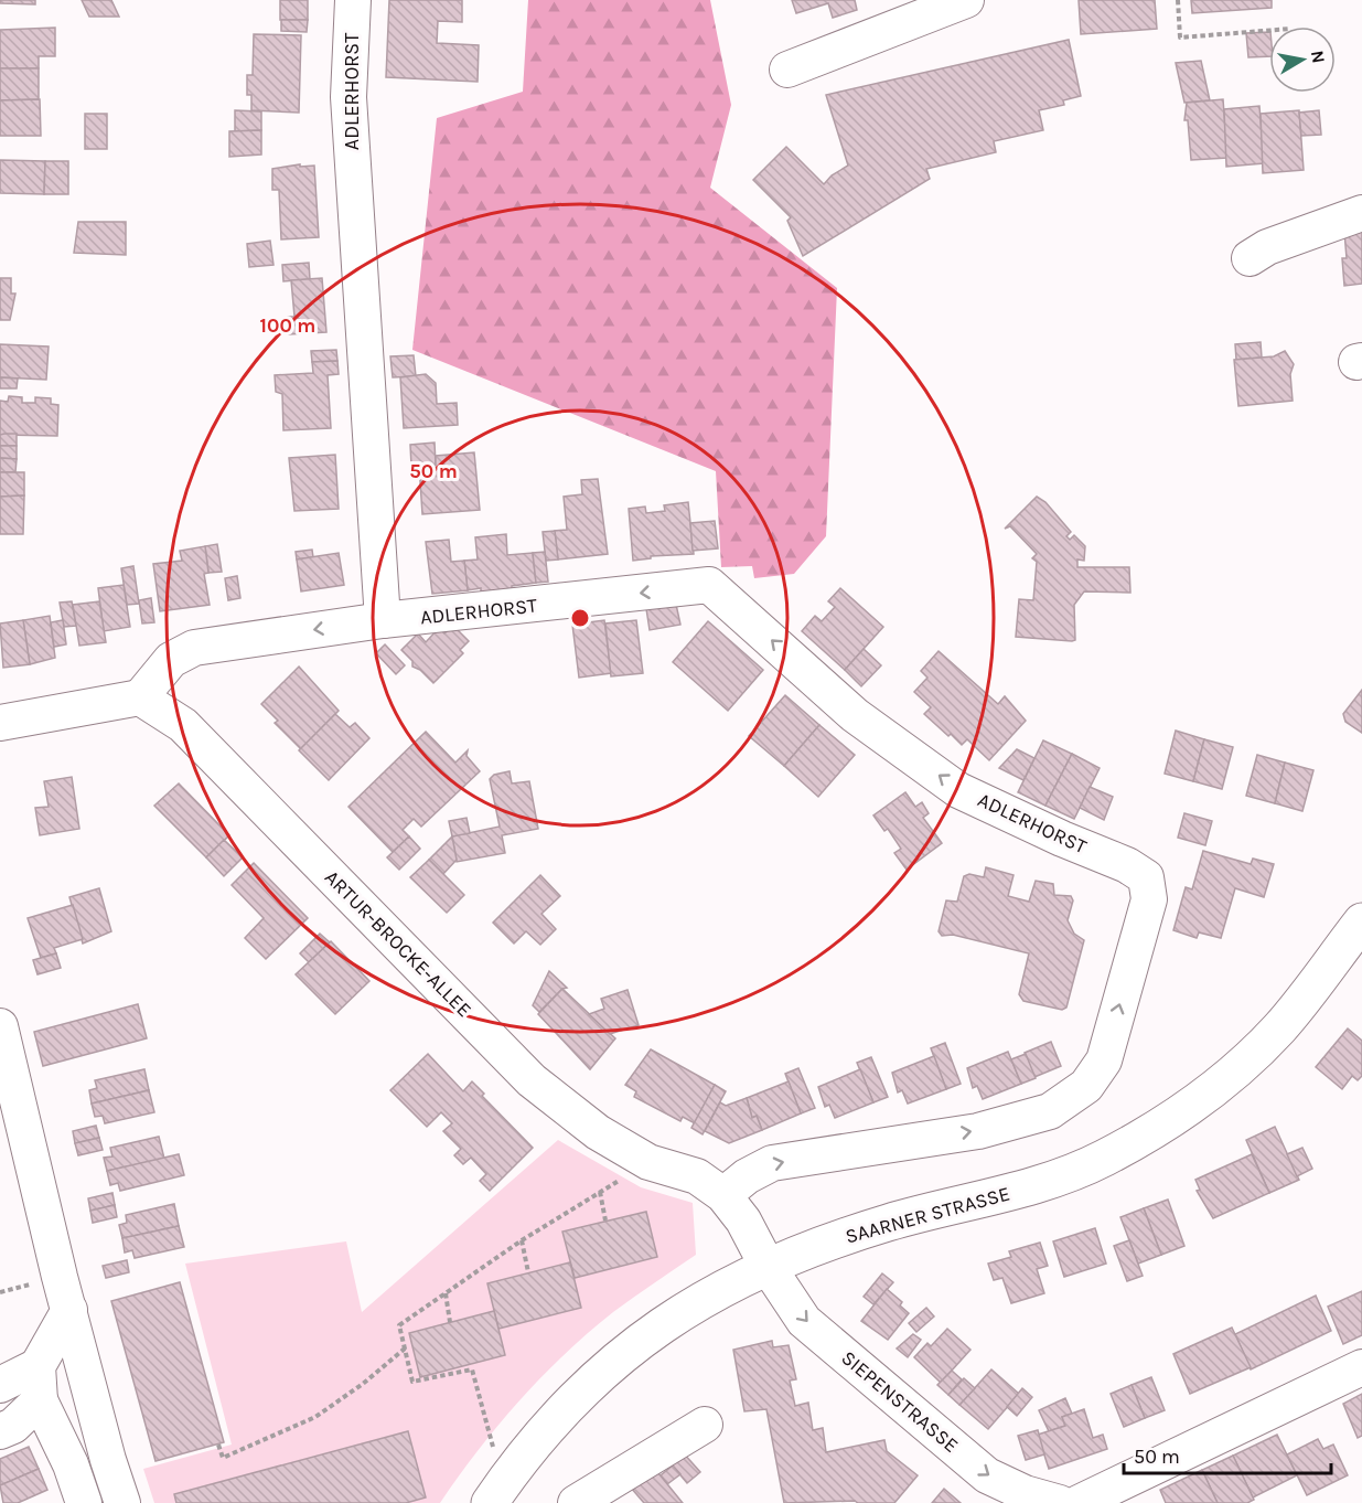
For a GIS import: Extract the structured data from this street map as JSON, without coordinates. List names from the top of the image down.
{
  "streets": {
    "main road": ["SAARNER STRASSE"],
    "street": ["ADLERHORST", "ARTUR-BROCKE-ALLEE", "SIEPENSTRASSE"]
  },
  "crossings": [
    ["ADLERHORST", "ARTUR-BROCKE-ALLEE"],
    ["ARTUR-BROCKE-ALLEE", "SAARNER STRASSE"],
    ["ARTUR-BROCKE-ALLEE", "SIEPENSTRASSE"],
    ["SAARNER STRASSE", "SIEPENSTRASSE"]
  ],
  "one_way": ["SIEPENSTRASSE"],
  "scale_bar": "50 m",
  "north": "right",
  "rings": ["100 m", "50 m"]
}
